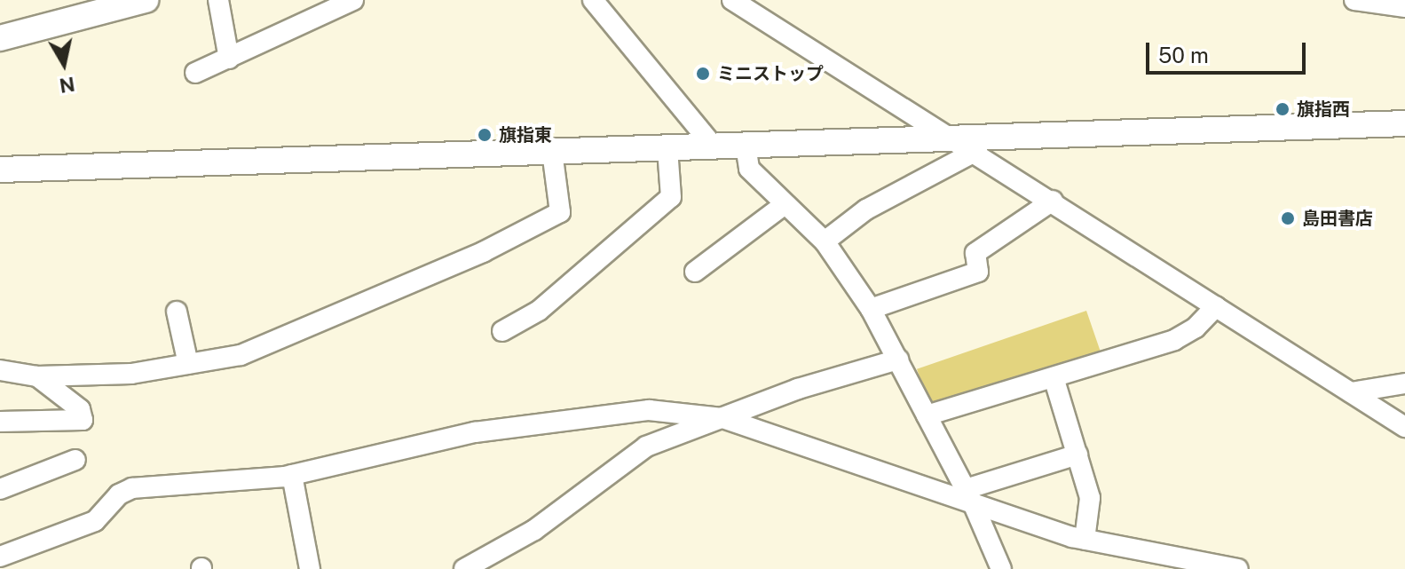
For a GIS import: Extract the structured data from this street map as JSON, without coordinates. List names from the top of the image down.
{
  "places": [
    "ミニストップ",
    "旗指西",
    "旗指東",
    "島田書店"
  ],
  "scale_bar": "50 m",
  "north": "bottom"
}
